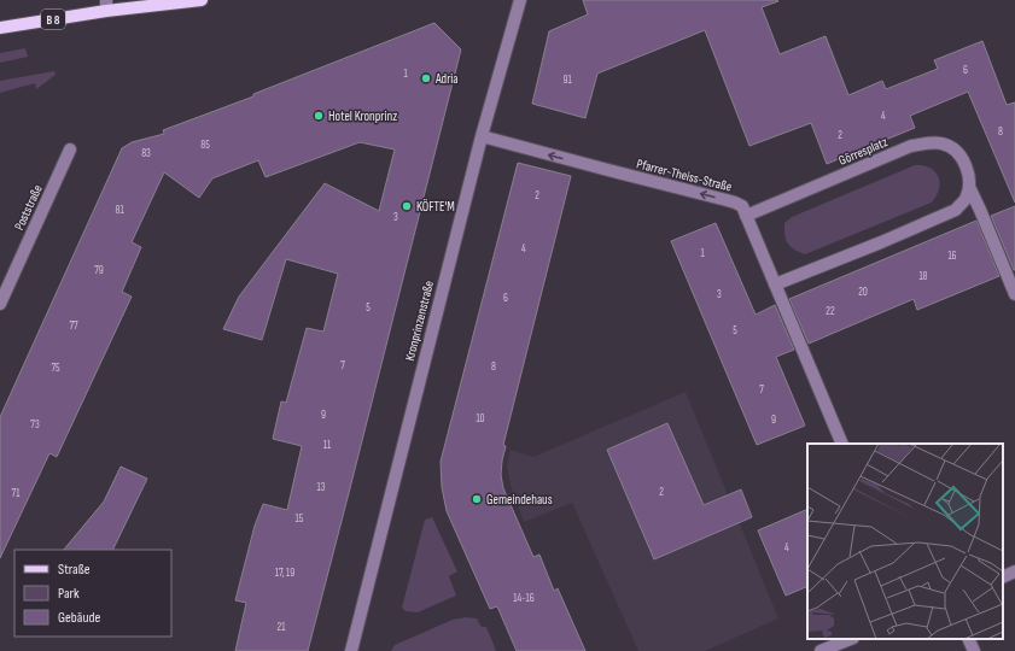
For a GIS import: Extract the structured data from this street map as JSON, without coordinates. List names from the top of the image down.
{
  "streets": {
    "main road": ["B 8"],
    "street": [
      "Görresplatz",
      "Pfarrer-Theiss-Straße",
      "Poststraße",
      "Kronprinzenstraße"
    ]
  },
  "crossings": [
    ["Görresplatz", "Pfarrer-Theiss-Straße"],
    ["Pfarrer-Theiss-Straße", "Kronprinzenstraße"]
  ],
  "one_way": ["Pfarrer-Theiss-Straße"],
  "places": [
    "Adria",
    "Hotel Kronprinz",
    "KÖFTE'M",
    "Gemeindehaus"
  ],
  "house_numbers": [
    "6",
    "1",
    "91",
    "4",
    "8",
    "2",
    "85",
    "83",
    "2",
    "81",
    "3",
    "4",
    "1",
    "16",
    "79",
    "18",
    "20",
    "3",
    "6",
    "5",
    "22",
    "77",
    "5",
    "7",
    "8",
    "75",
    "7",
    "9",
    "10",
    "9",
    "73",
    "11",
    "13",
    "2",
    "71",
    "15",
    "4",
    "17, 19",
    "14-16",
    "21"
  ],
  "legend": ["Straße", "Park", "Gebäude"]
}
